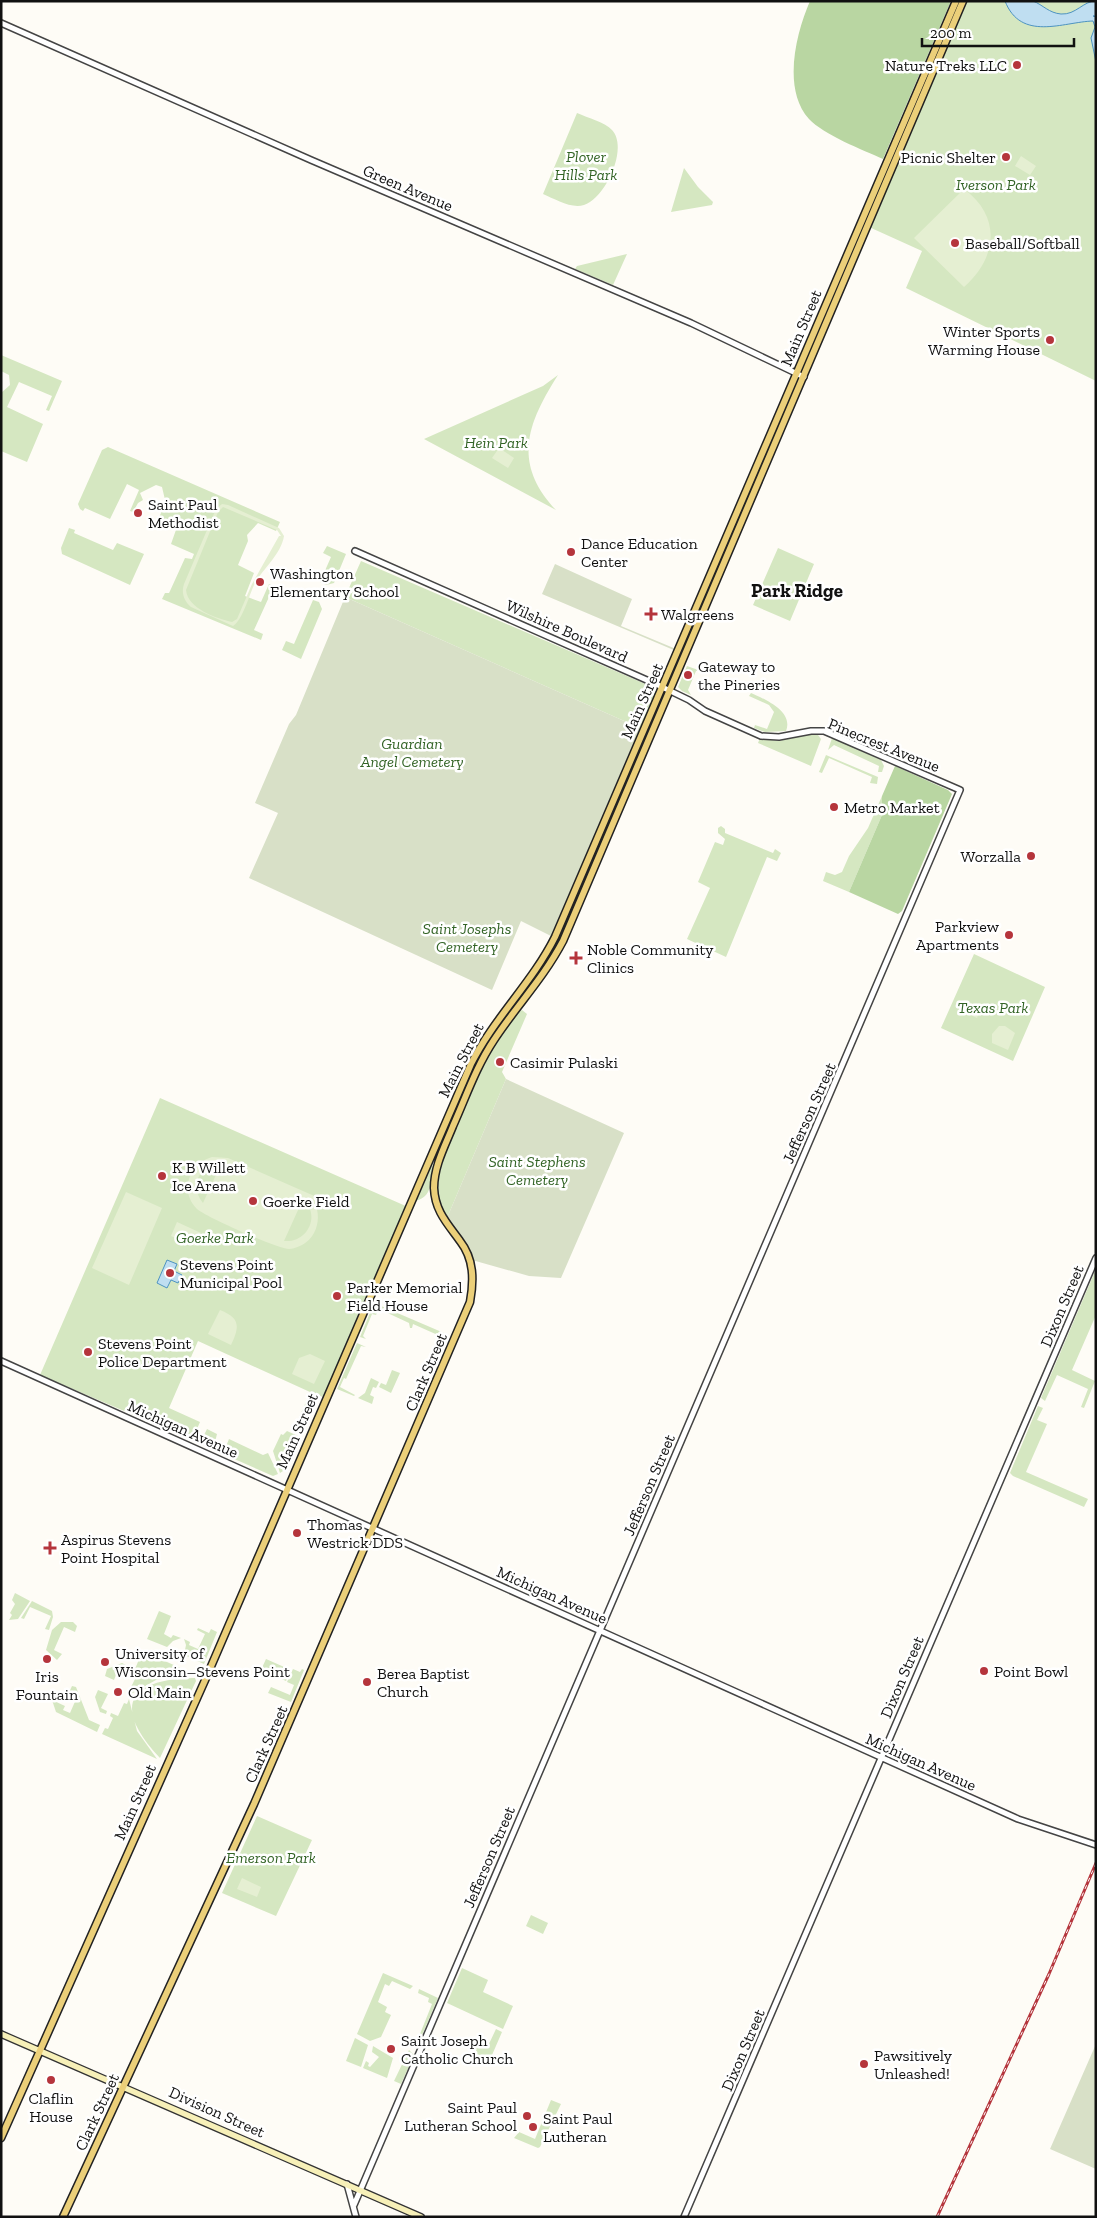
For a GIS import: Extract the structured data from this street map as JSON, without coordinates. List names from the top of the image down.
{
  "streets": {
    "main road": ["Main Street", "Clark Street", "Division Street"],
    "street": [
      "Green Avenue",
      "Wilshire Boulevard",
      "Pinecrest Avenue",
      "Jefferson Street",
      "Dixon Street",
      "Michigan Avenue"
    ]
  },
  "crossings": [
    ["Green Avenue", "Main Street"],
    ["Main Street", "Wilshire Boulevard"],
    ["Main Street", "Clark Street"],
    ["Main Street", "Michigan Avenue"],
    ["Main Street", "Division Street"],
    ["Wilshire Boulevard", "Pinecrest Avenue"],
    ["Pinecrest Avenue", "Jefferson Street"],
    ["Jefferson Street", "Michigan Avenue"],
    ["Jefferson Street", "Division Street"],
    ["Dixon Street", "Michigan Avenue"],
    ["Clark Street", "Michigan Avenue"],
    ["Clark Street", "Division Street"]
  ],
  "districts": ["Park Ridge"],
  "parks": [
    "Plover Hills Park",
    "Iverson Park",
    "Hein Park",
    "Guardian Angel Cemetery",
    "Saint Josephs Cemetery",
    "Texas Park",
    "Saint Stephens Cemetery",
    "Goerke Park",
    "Emerson Park"
  ],
  "places": {
    "other": [
      "Nature Treks LLC",
      "Picnic Shelter",
      "Baseball/Softball",
      "Winter Sports Warming House",
      "Saint Paul Methodist",
      "Dance Education Center",
      "Washington Elementary School",
      "Gateway to the Pineries",
      "Metro Market",
      "Worzalla",
      "Parkview Apartments",
      "Casimir Pulaski",
      "K B Willett Ice Arena",
      "Goerke Field",
      "Stevens Point Municipal Pool",
      "Parker Memorial Field House",
      "Stevens Point Police Department",
      "Thomas Westrick DDS",
      "Iris Fountain",
      "University of Wisconsin–Stevens Point",
      "Point Bowl",
      "Berea Baptist Church",
      "Old Main",
      "Saint Joseph Catholic Church",
      "Pawsitively Unleashed!",
      "Claflin House",
      "Saint Paul Lutheran School",
      "Saint Paul Lutheran"
    ],
    "health": ["Walgreens", "Noble Community Clinics", "Aspirus Stevens Point Hospital"]
  },
  "scale_bar": "200 m"
}
